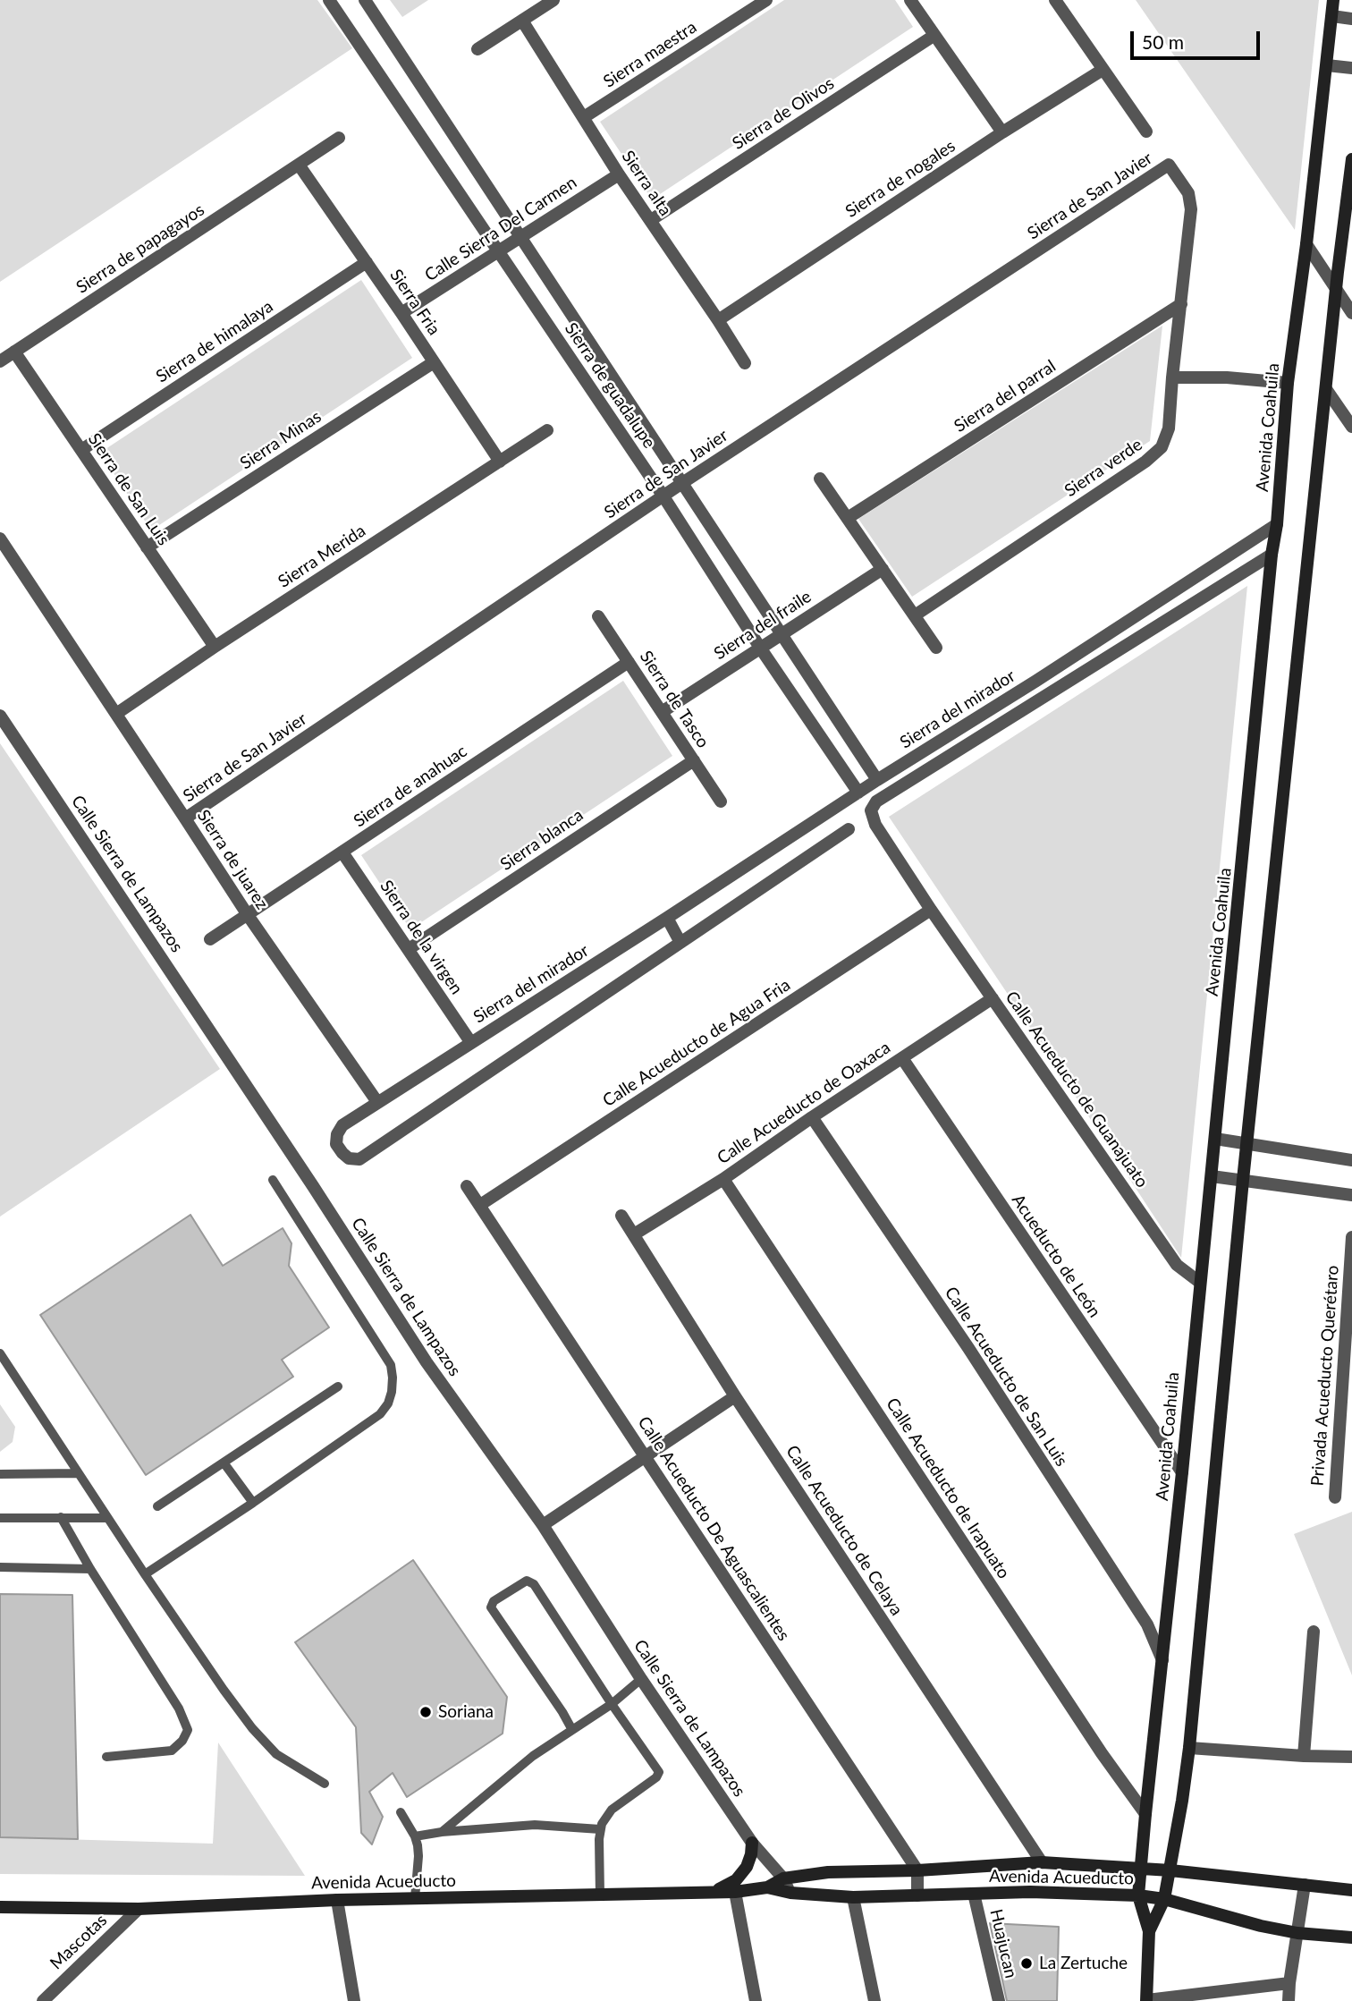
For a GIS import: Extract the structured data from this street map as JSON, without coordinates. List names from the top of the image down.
{
  "streets": {
    "street": [
      "Sierra maestra",
      "Sierra de Olivos",
      "Sierra de nogales",
      "Sierra alta",
      "Sierra de San Javier",
      "Calle Sierra Del Carmen",
      "Sierra de papagayos",
      "Sierra Fria",
      "Sierra de himalaya",
      "Sierra de guadalupe",
      "Sierra del parral",
      "Avenida Coahuila",
      "Sierra Minas",
      "Sierra verde",
      "Sierra de San Luis",
      "Sierra Merida",
      "Sierra del fraile",
      "Sierra de Tasco",
      "Sierra del mirador",
      "Sierra de anahuac",
      "Sierra blanca",
      "Sierra de juarez",
      "Calle Sierra de Lampazos",
      "Sierra de la virgen",
      "Calle Acueducto de Agua Fria",
      "Calle Acueducto de Guanajuato",
      "Calle Acueducto de Oaxaca",
      "Acueducto de León",
      "Privada Acueducto Querétaro",
      "Calle Acueducto de San Luis",
      "Calle Acueducto de Irapuato",
      "Calle Acueducto De Aguascalientes",
      "Calle Acueducto de Celaya",
      "Avenida Acueducto",
      "Mascotas",
      "Huajucan"
    ]
  },
  "crossings": [
    ["Sierra maestra", "Sierra alta"],
    ["Sierra de Olivos", "Sierra alta"],
    ["Sierra de nogales", "Sierra alta"],
    ["Sierra alta", "Calle Sierra Del Carmen"],
    ["Sierra de San Javier", "Sierra de guadalupe"],
    ["Sierra de San Javier", "Sierra verde"],
    ["Sierra de San Javier", "Sierra de juarez"],
    ["Calle Sierra Del Carmen", "Sierra Fria"],
    ["Calle Sierra Del Carmen", "Sierra de guadalupe"],
    ["Sierra de papagayos", "Sierra Fria"],
    ["Sierra de papagayos", "Sierra de San Luis"],
    ["Sierra Fria", "Sierra de himalaya"],
    ["Sierra Fria", "Sierra Minas"],
    ["Sierra Fria", "Sierra Merida"],
    ["Sierra de himalaya", "Sierra de San Luis"],
    ["Sierra de guadalupe", "Sierra del fraile"],
    ["Sierra de guadalupe", "Sierra del mirador"],
    ["Sierra del parral", "Sierra verde"],
    ["Avenida Coahuila", "Sierra del mirador"],
    ["Avenida Coahuila", "Calle Acueducto de Guanajuato"],
    ["Avenida Coahuila", "Acueducto de León"],
    ["Avenida Coahuila", "Calle Acueducto de San Luis"],
    ["Avenida Coahuila", "Calle Acueducto de Irapuato"],
    ["Avenida Coahuila", "Avenida Acueducto"],
    ["Sierra Minas", "Sierra de San Luis"],
    ["Sierra de San Luis", "Sierra Merida"],
    ["Sierra Merida", "Sierra de juarez"],
    ["Sierra del fraile", "Sierra de Tasco"],
    ["Sierra de Tasco", "Sierra de anahuac"],
    ["Sierra de Tasco", "Sierra blanca"],
    ["Sierra del mirador", "Sierra de juarez"],
    ["Sierra del mirador", "Sierra de la virgen"],
    ["Sierra del mirador", "Calle Acueducto de Guanajuato"],
    ["Sierra de anahuac", "Sierra de juarez"],
    ["Sierra de anahuac", "Sierra de la virgen"],
    ["Sierra blanca", "Sierra de la virgen"],
    ["Calle Sierra de Lampazos", "Avenida Acueducto"],
    ["Calle Acueducto de Agua Fria", "Calle Acueducto de Guanajuato"],
    ["Calle Acueducto de Agua Fria", "Calle Acueducto De Aguascalientes"],
    ["Calle Acueducto de Guanajuato", "Calle Acueducto de Oaxaca"],
    ["Calle Acueducto de Oaxaca", "Acueducto de León"],
    ["Calle Acueducto de Oaxaca", "Calle Acueducto de San Luis"],
    ["Calle Acueducto de Oaxaca", "Calle Acueducto de Irapuato"],
    ["Calle Acueducto de Oaxaca", "Calle Acueducto de Celaya"],
    ["Calle Acueducto De Aguascalientes", "Avenida Acueducto"],
    ["Calle Acueducto de Celaya", "Avenida Acueducto"],
    ["Avenida Acueducto", "Mascotas"],
    ["Avenida Acueducto", "Huajucan"]
  ],
  "places": ["Soriana", "La Zertuche"],
  "scale_bar": "50 m"
}
